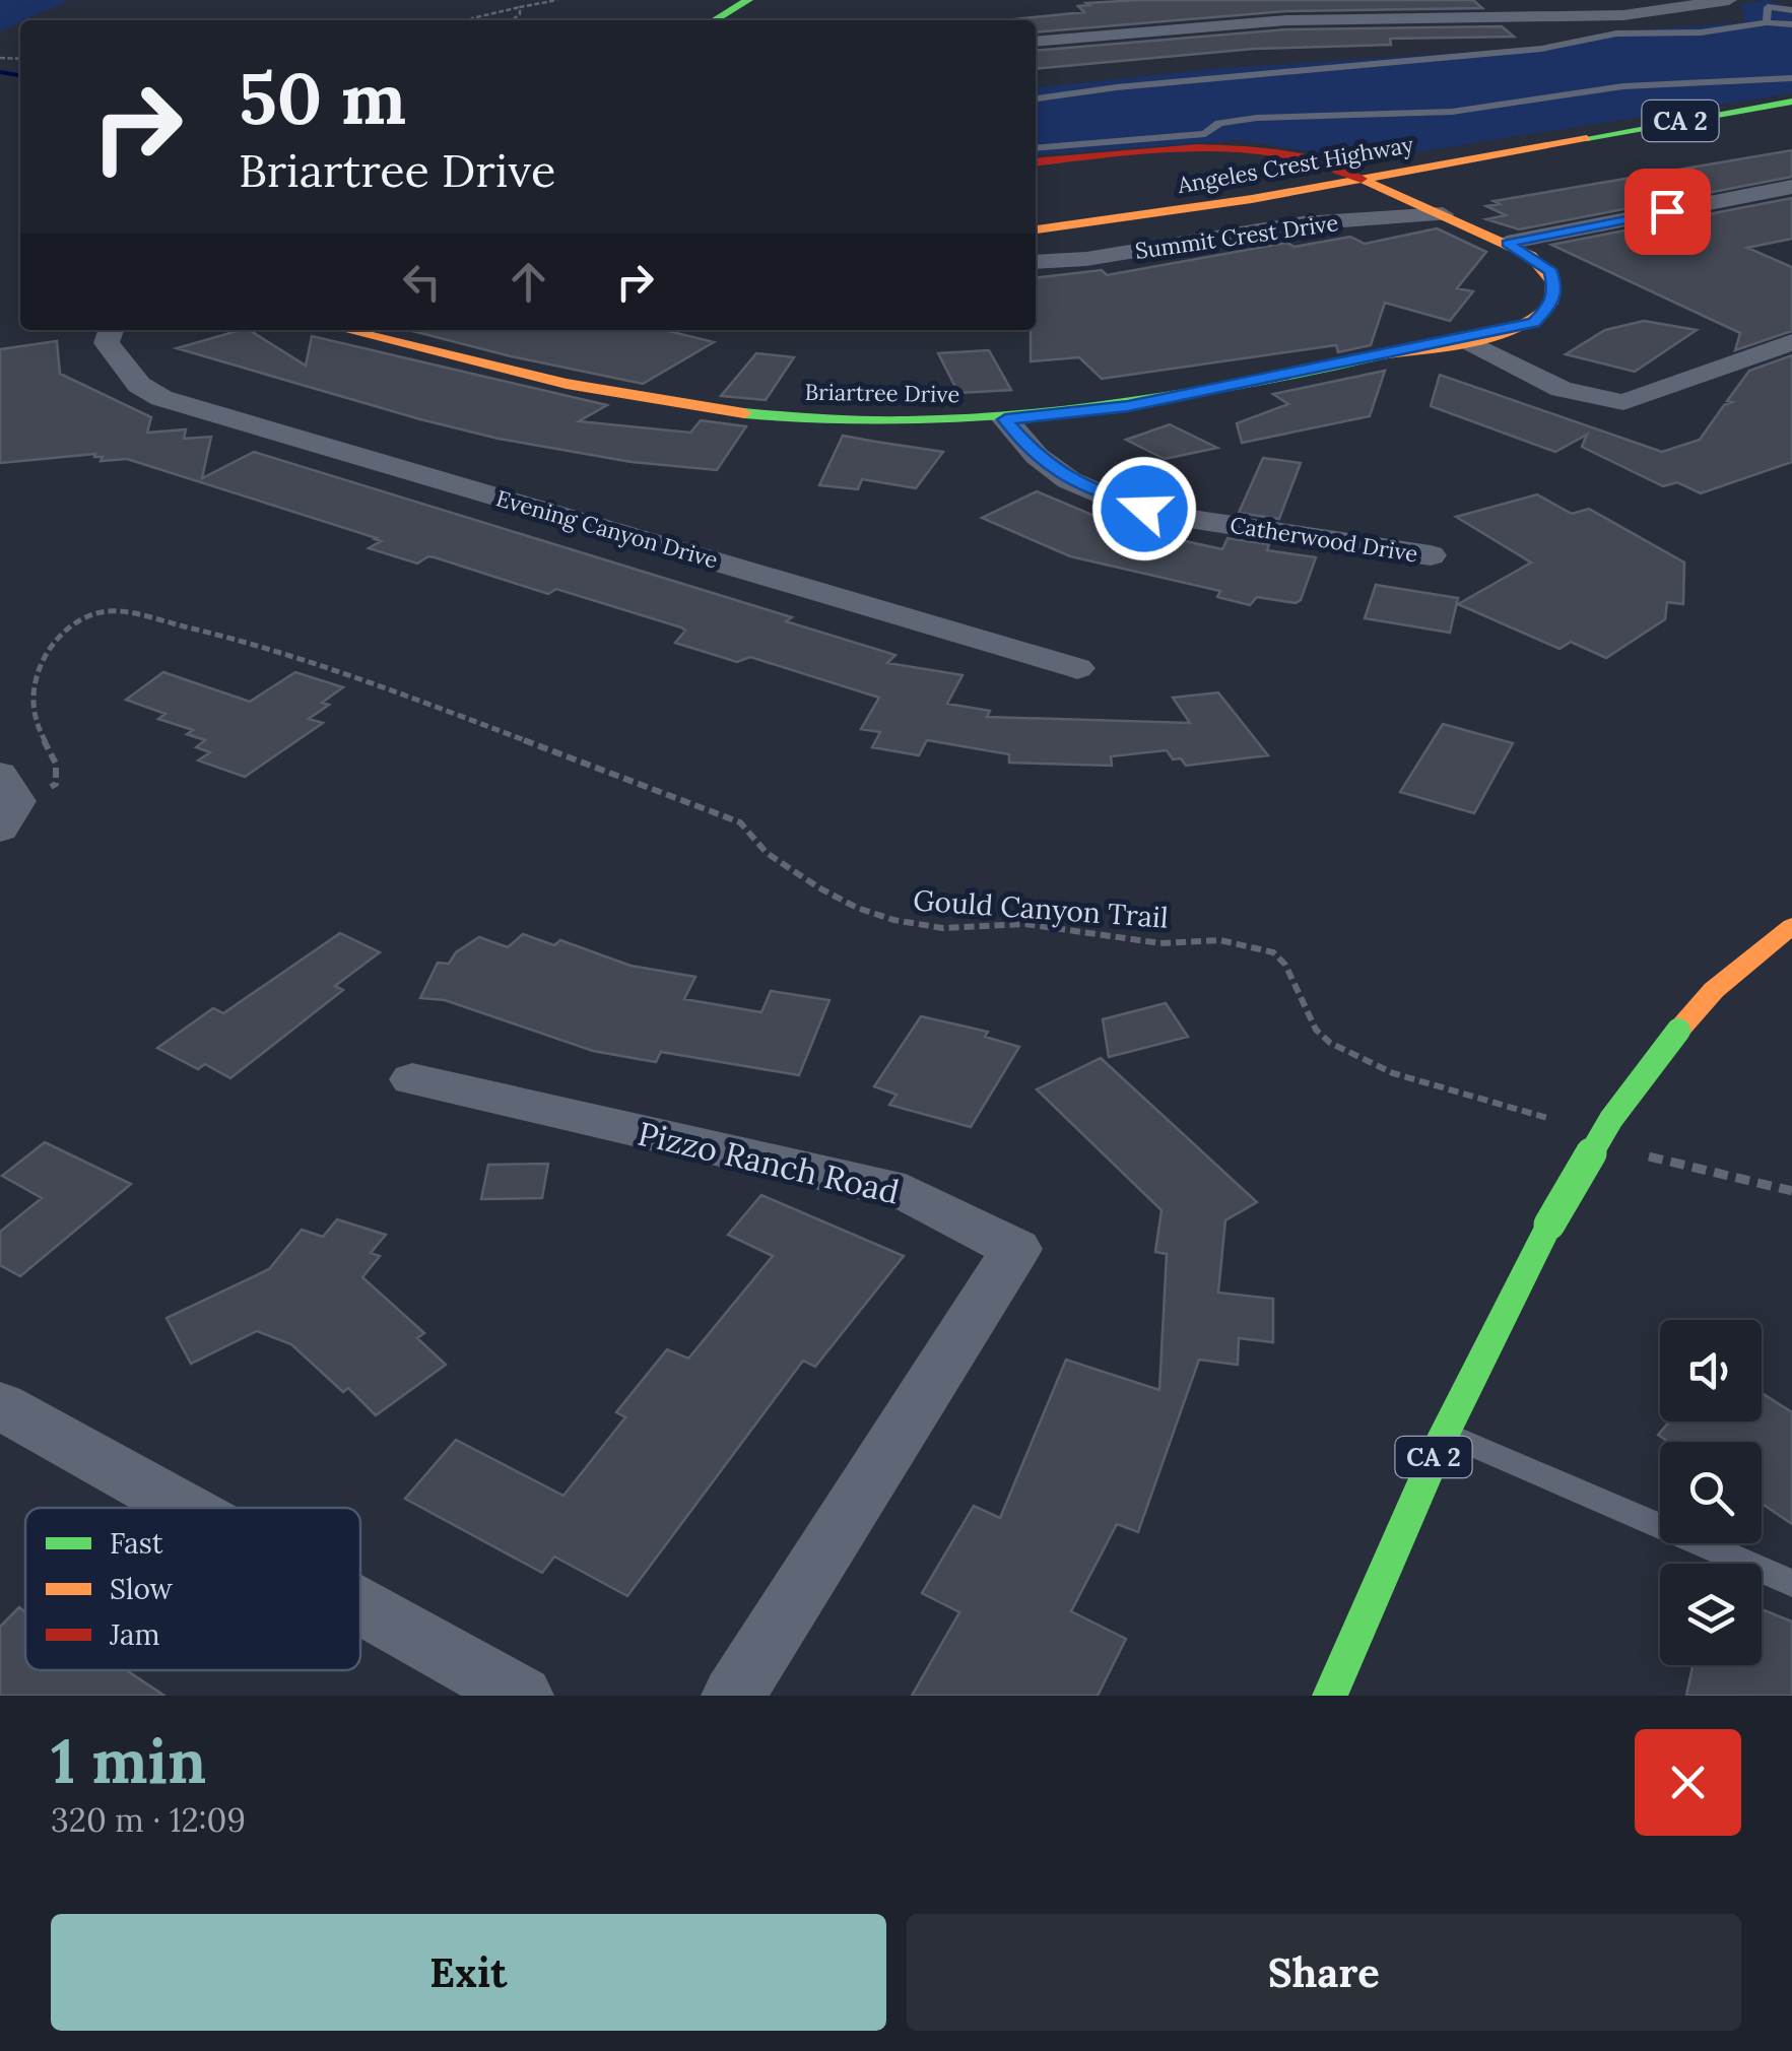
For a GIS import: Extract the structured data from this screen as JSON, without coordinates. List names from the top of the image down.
{
  "streets": {
    "street": [
      "CA 2",
      "Angeles Crest Highway",
      "Summit Crest Drive",
      "Briartree Drive",
      "Evening Canyon Drive",
      "Catherwood Drive",
      "Pizzo Ranch Road"
    ],
    "path": ["Gould Canyon Trail"]
  },
  "crossings": [
    ["Angeles Crest Highway", "Briartree Drive"],
    ["Summit Crest Drive", "Briartree Drive"],
    ["Briartree Drive", "Catherwood Drive"]
  ],
  "legend": ["Fast", "Slow", "Jam"],
  "page": {
    "turn": ["50 m", "Briartree Drive"],
    "heading": ["1 min", "320 m · 12:09"],
    "buttons": ["Exit", "Share"]
  }
}
